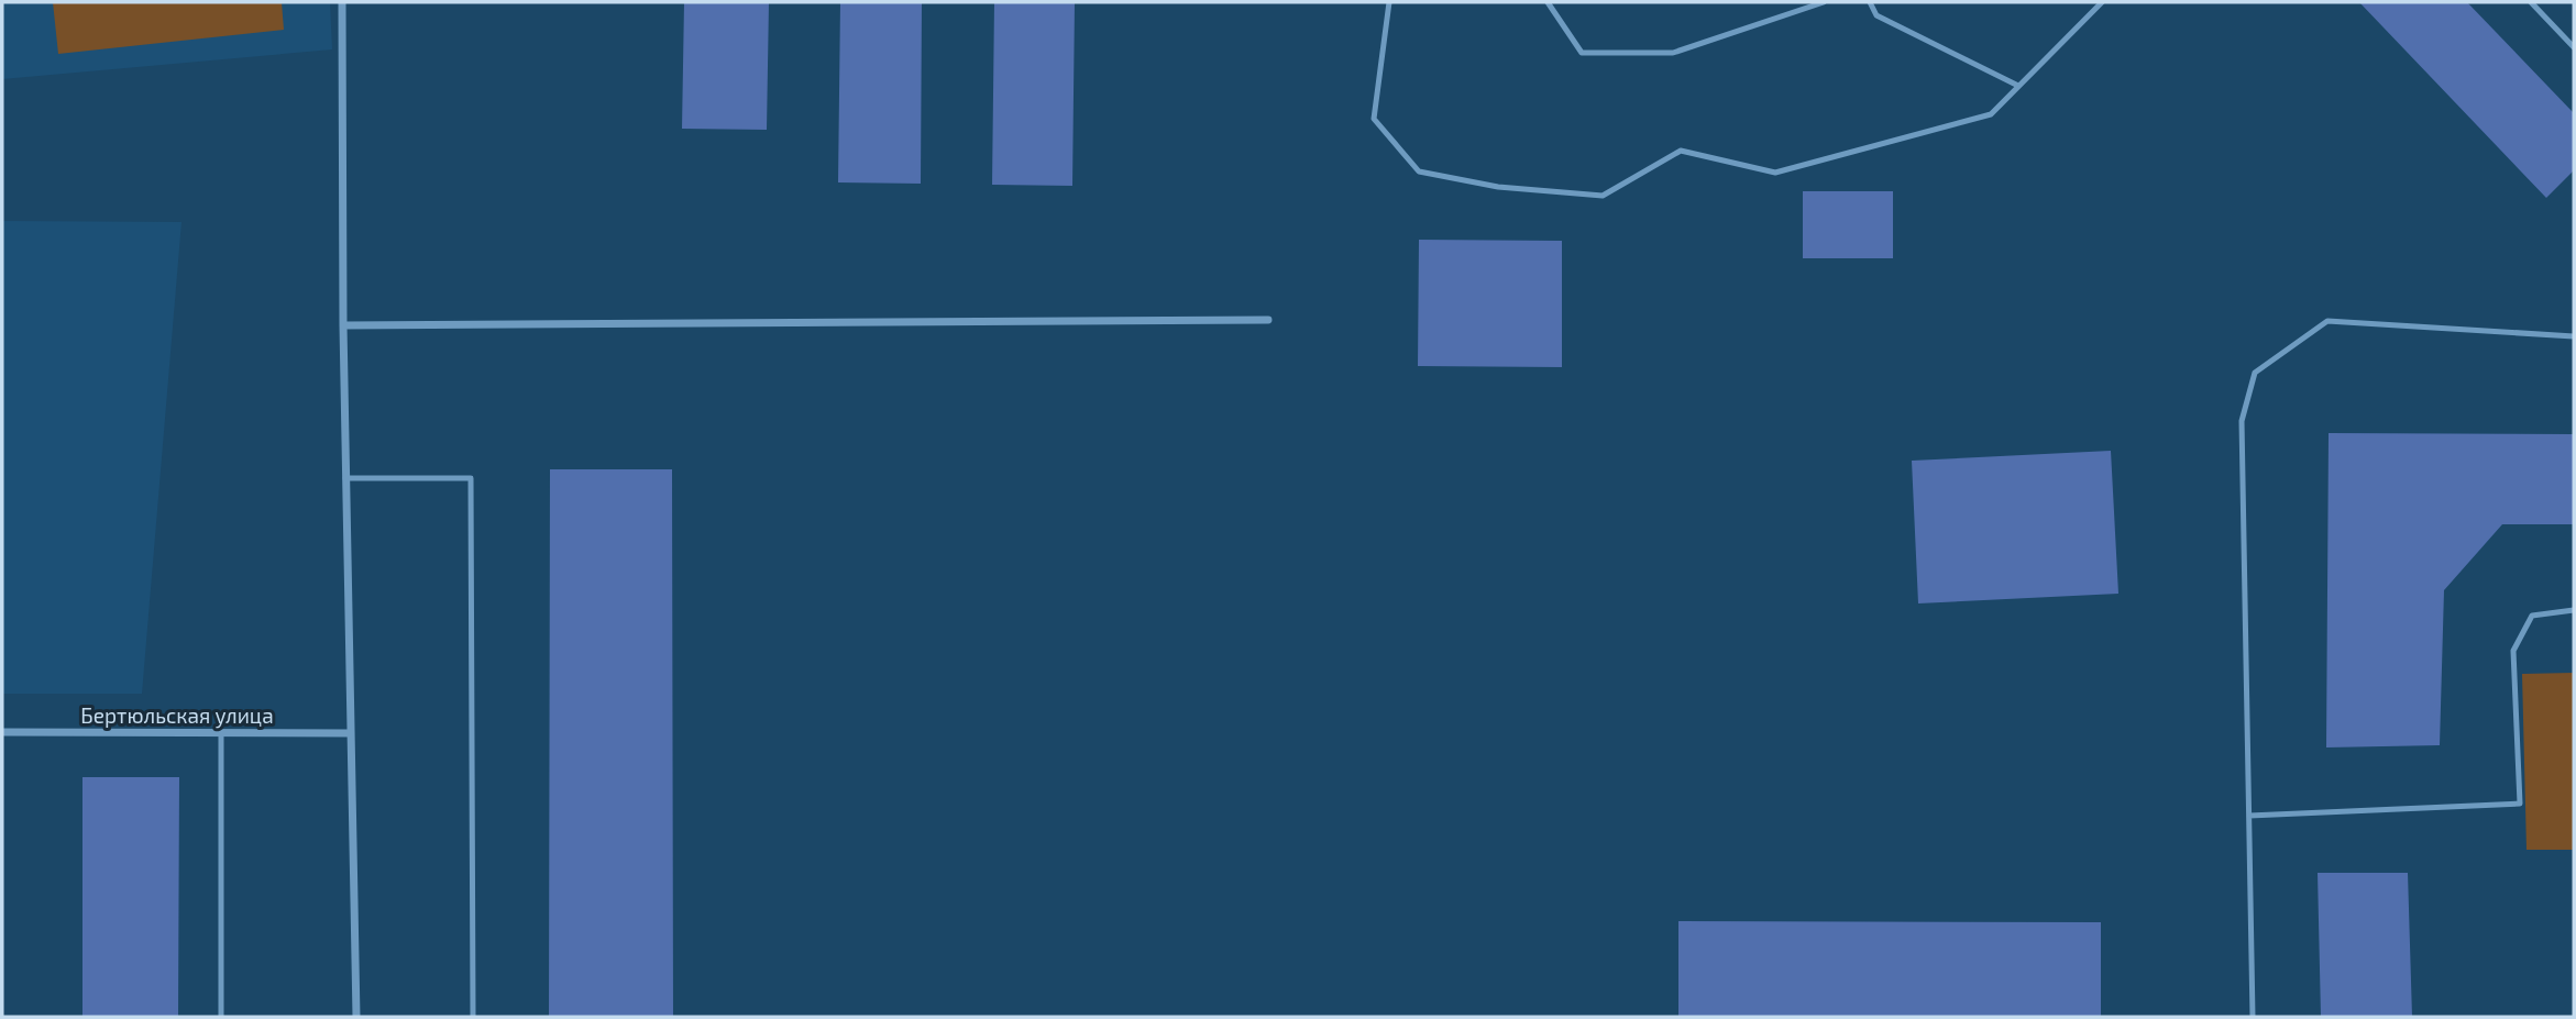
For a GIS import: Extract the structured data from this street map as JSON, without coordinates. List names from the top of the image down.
{
  "streets": {
    "street": ["Бертюльская улица"]
  }
}
